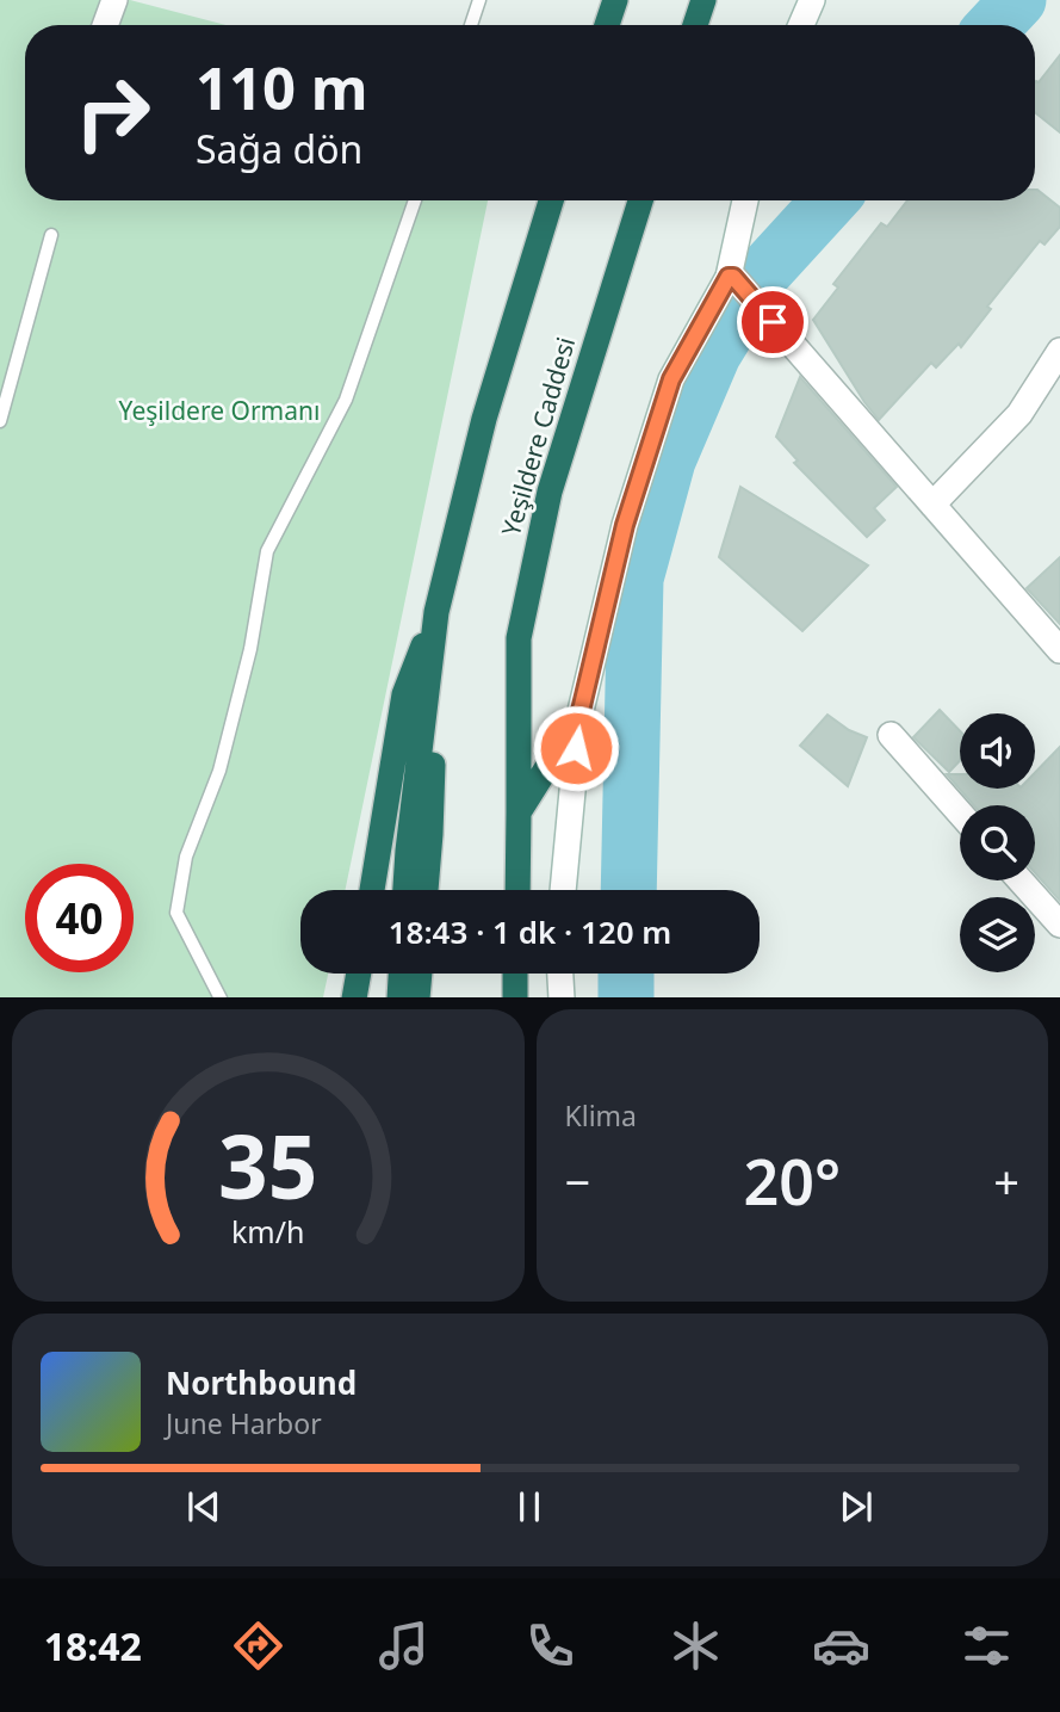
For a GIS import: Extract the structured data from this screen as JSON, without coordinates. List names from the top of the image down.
{
  "streets": {
    "highway": ["Yeşildere Caddesi"]
  },
  "parks": ["Yeşildere Ormanı"],
  "page": {
    "turn": ["110 m", "Sağa dön"],
    "limit": "40",
    "trip": "18:43 · 1 dk · 120 m",
    "tile": "Klima",
    "heat": ["−", "20°", "+"],
    "song": ["Northbound", "June Harbor"],
    "tabs": "18:42",
    "gauge": ["35", "km/h"]
  }
}
